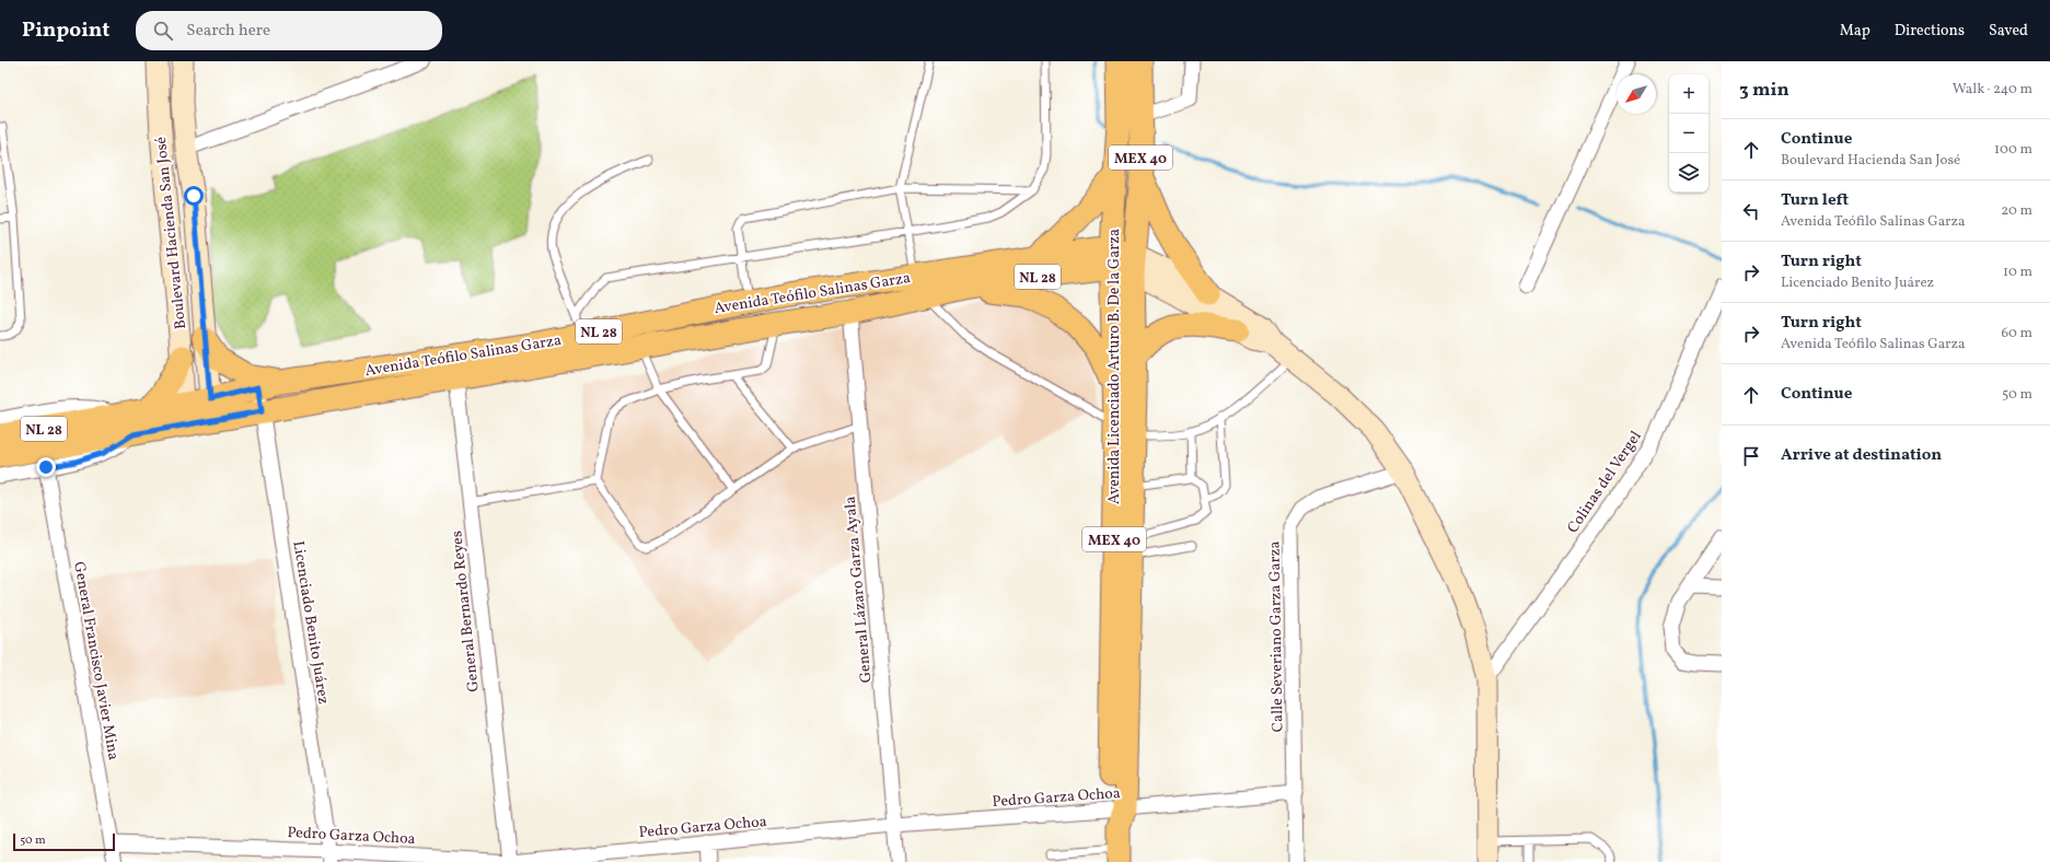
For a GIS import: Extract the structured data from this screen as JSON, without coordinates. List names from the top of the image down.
{
  "streets": {
    "main road": [
      "MEX 40",
      "Boulevard Hacienda San José",
      "NL 28",
      "Avenida Teófilo Salinas Garza",
      "Avenida Licenciado Arturo B. De la Garza"
    ],
    "street": [
      "Colinas del Vergel",
      "General Lázaro Garza Ayala",
      "General Bernardo Reyes",
      "Licenciado Benito Juárez",
      "Calle Severiano Garza Garza",
      "General Francisco Javier Mina",
      "Pedro Garza Ochoa"
    ]
  },
  "crossings": [
    ["Boulevard Hacienda San José", "Avenida Teófilo Salinas Garza"],
    ["Avenida Teófilo Salinas Garza", "Avenida Licenciado Arturo B. De la Garza"],
    ["Avenida Teófilo Salinas Garza", "General Lázaro Garza Ayala"],
    ["Avenida Teófilo Salinas Garza", "General Bernardo Reyes"],
    ["Avenida Teófilo Salinas Garza", "Licenciado Benito Juárez"],
    ["Avenida Licenciado Arturo B. De la Garza", "Pedro Garza Ochoa"],
    ["General Lázaro Garza Ayala", "Pedro Garza Ochoa"],
    ["General Bernardo Reyes", "Pedro Garza Ochoa"],
    ["Licenciado Benito Juárez", "Pedro Garza Ochoa"],
    ["Calle Severiano Garza Garza", "Pedro Garza Ochoa"],
    ["General Francisco Javier Mina", "Pedro Garza Ochoa"]
  ],
  "scale_bar": "50 m",
  "north": "bottom left",
  "page": {
    "header": "Pinpoint",
    "search": "Search here",
    "nav": ["Map", "Directions", "Saved"],
    "heading": ["3 min", "Walk · 240 m"],
    "map_buttons": ["+", "−"],
    "list": [
      ["Continue", "Boulevard Hacienda San José", "100 m"],
      ["Turn left", "Avenida Teófilo Salinas Garza", "20 m"],
      ["Turn right", "Licenciado Benito Juárez", "10 m"],
      ["Turn right", "Avenida Teófilo Salinas Garza", "60 m"],
      ["Continue", "50 m"],
      "Arrive at destination"
    ],
    "scale": "50 m"
  }
}
